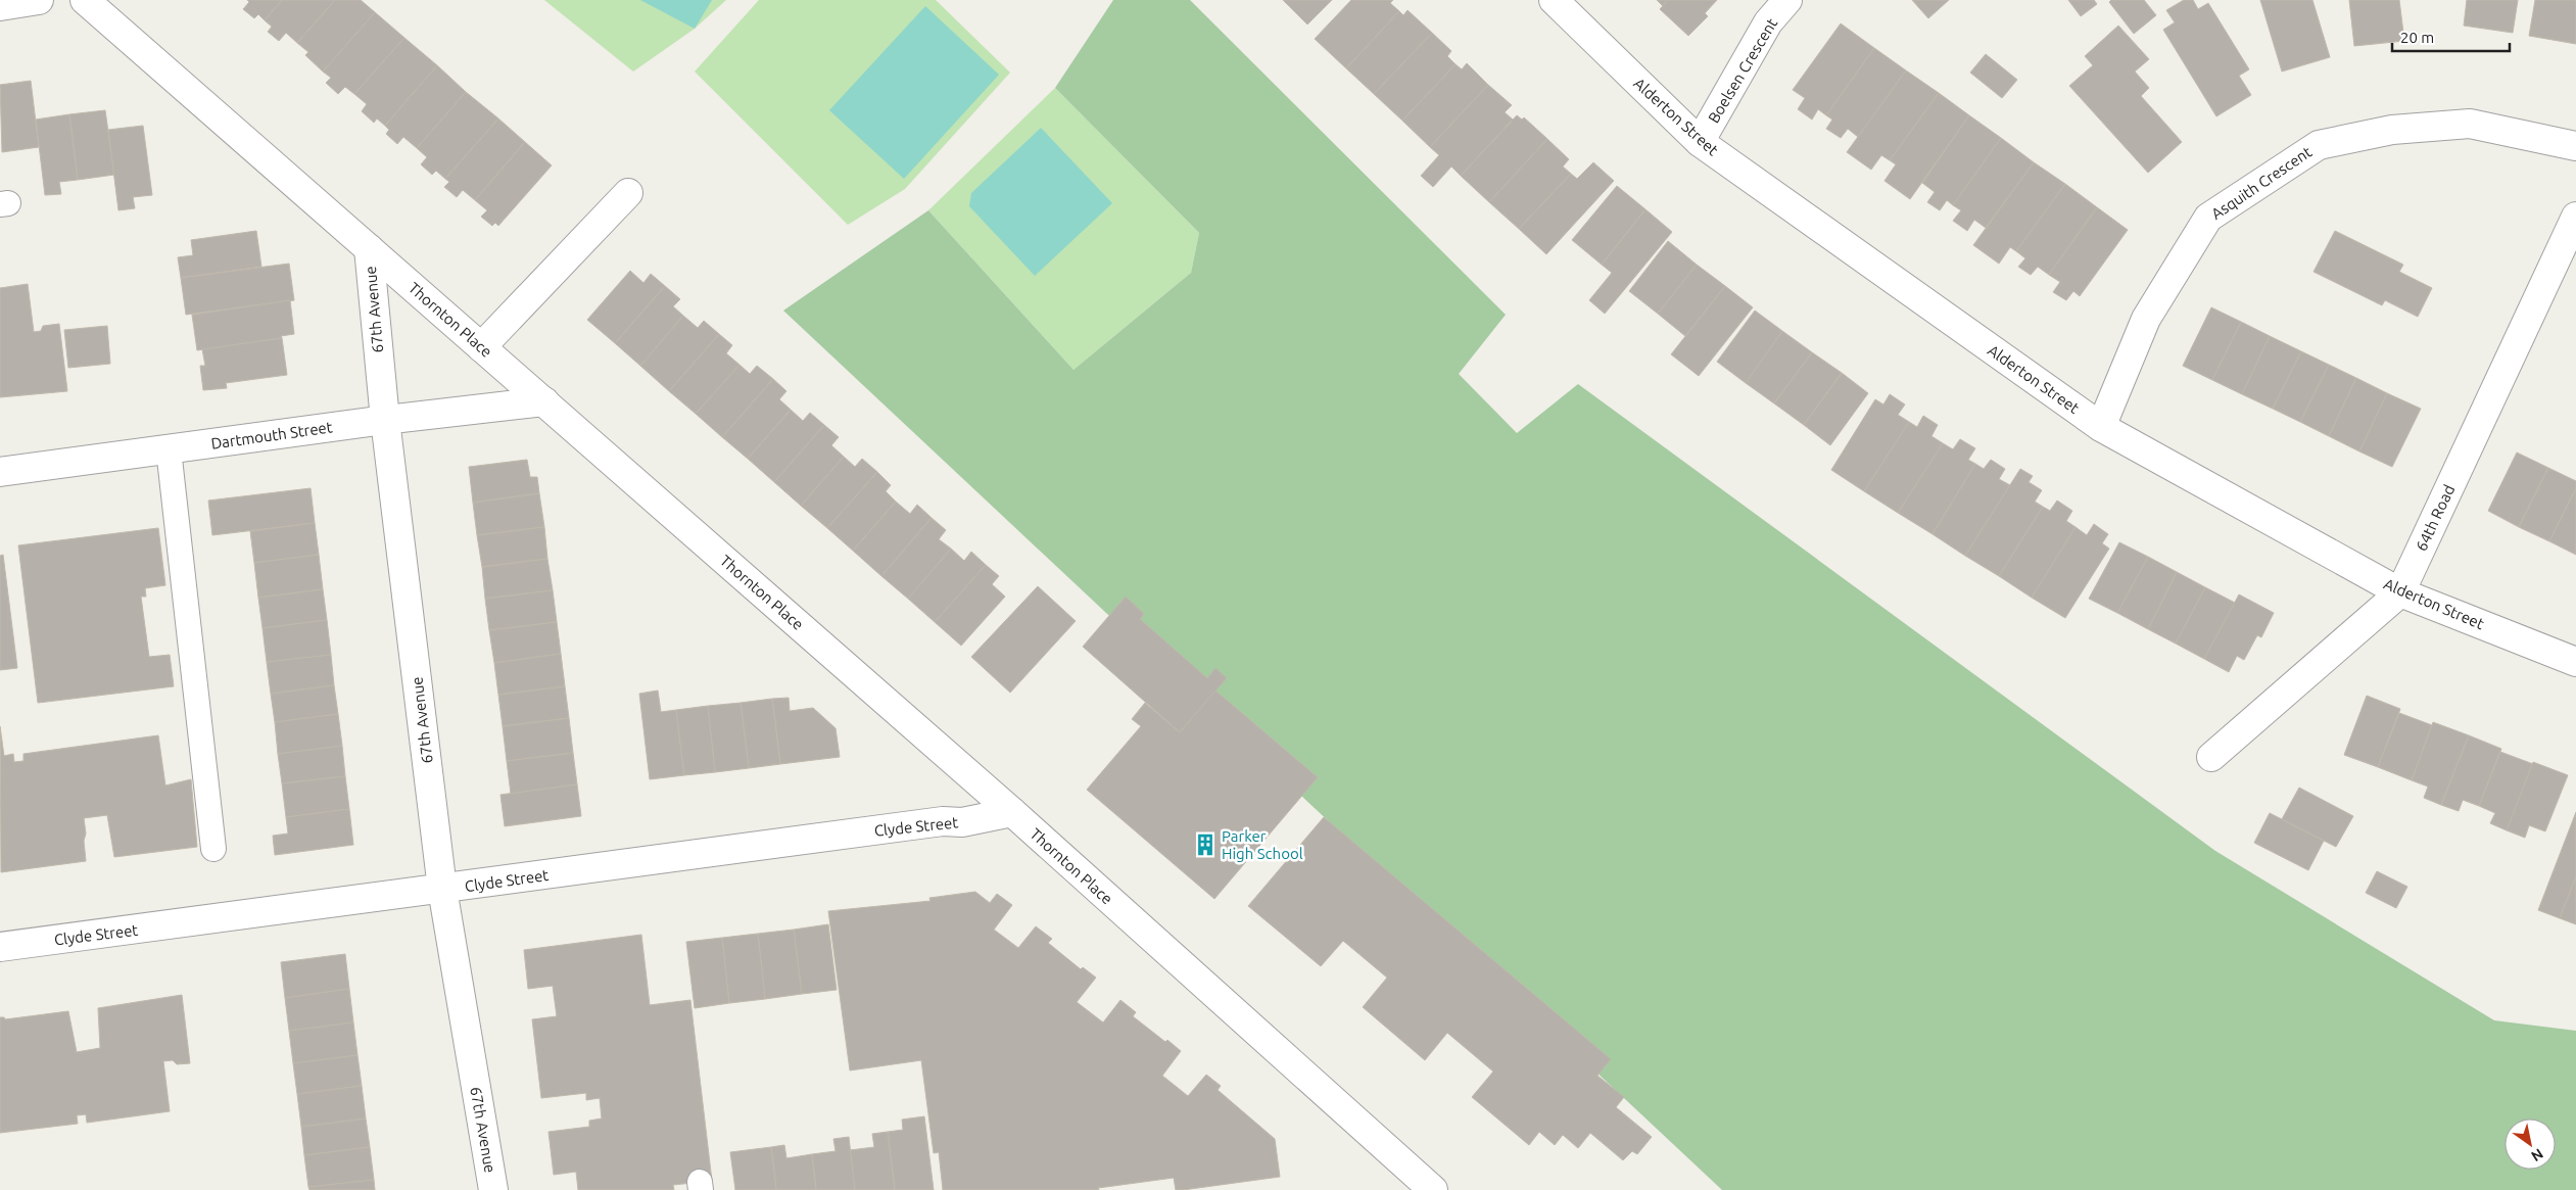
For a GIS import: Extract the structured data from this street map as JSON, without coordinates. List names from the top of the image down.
{
  "streets": {
    "street": [
      "Boelsen Crescent",
      "Alderton Street",
      "Asquith Crescent",
      "67th Avenue",
      "Thornton Place",
      "Dartmouth Street",
      "64th Road",
      "Clyde Street"
    ]
  },
  "crossings": [
    ["Boelsen Crescent", "Alderton Street"],
    ["Alderton Street", "Asquith Crescent"],
    ["Alderton Street", "64th Road"],
    ["67th Avenue", "Thornton Place"],
    ["67th Avenue", "Dartmouth Street"],
    ["67th Avenue", "Clyde Street"],
    ["Thornton Place", "Dartmouth Street"],
    ["Thornton Place", "Clyde Street"]
  ],
  "places": {
    "building": ["Parker High School"]
  },
  "scale_bar": "20 m",
  "north": "bottom right"
}
